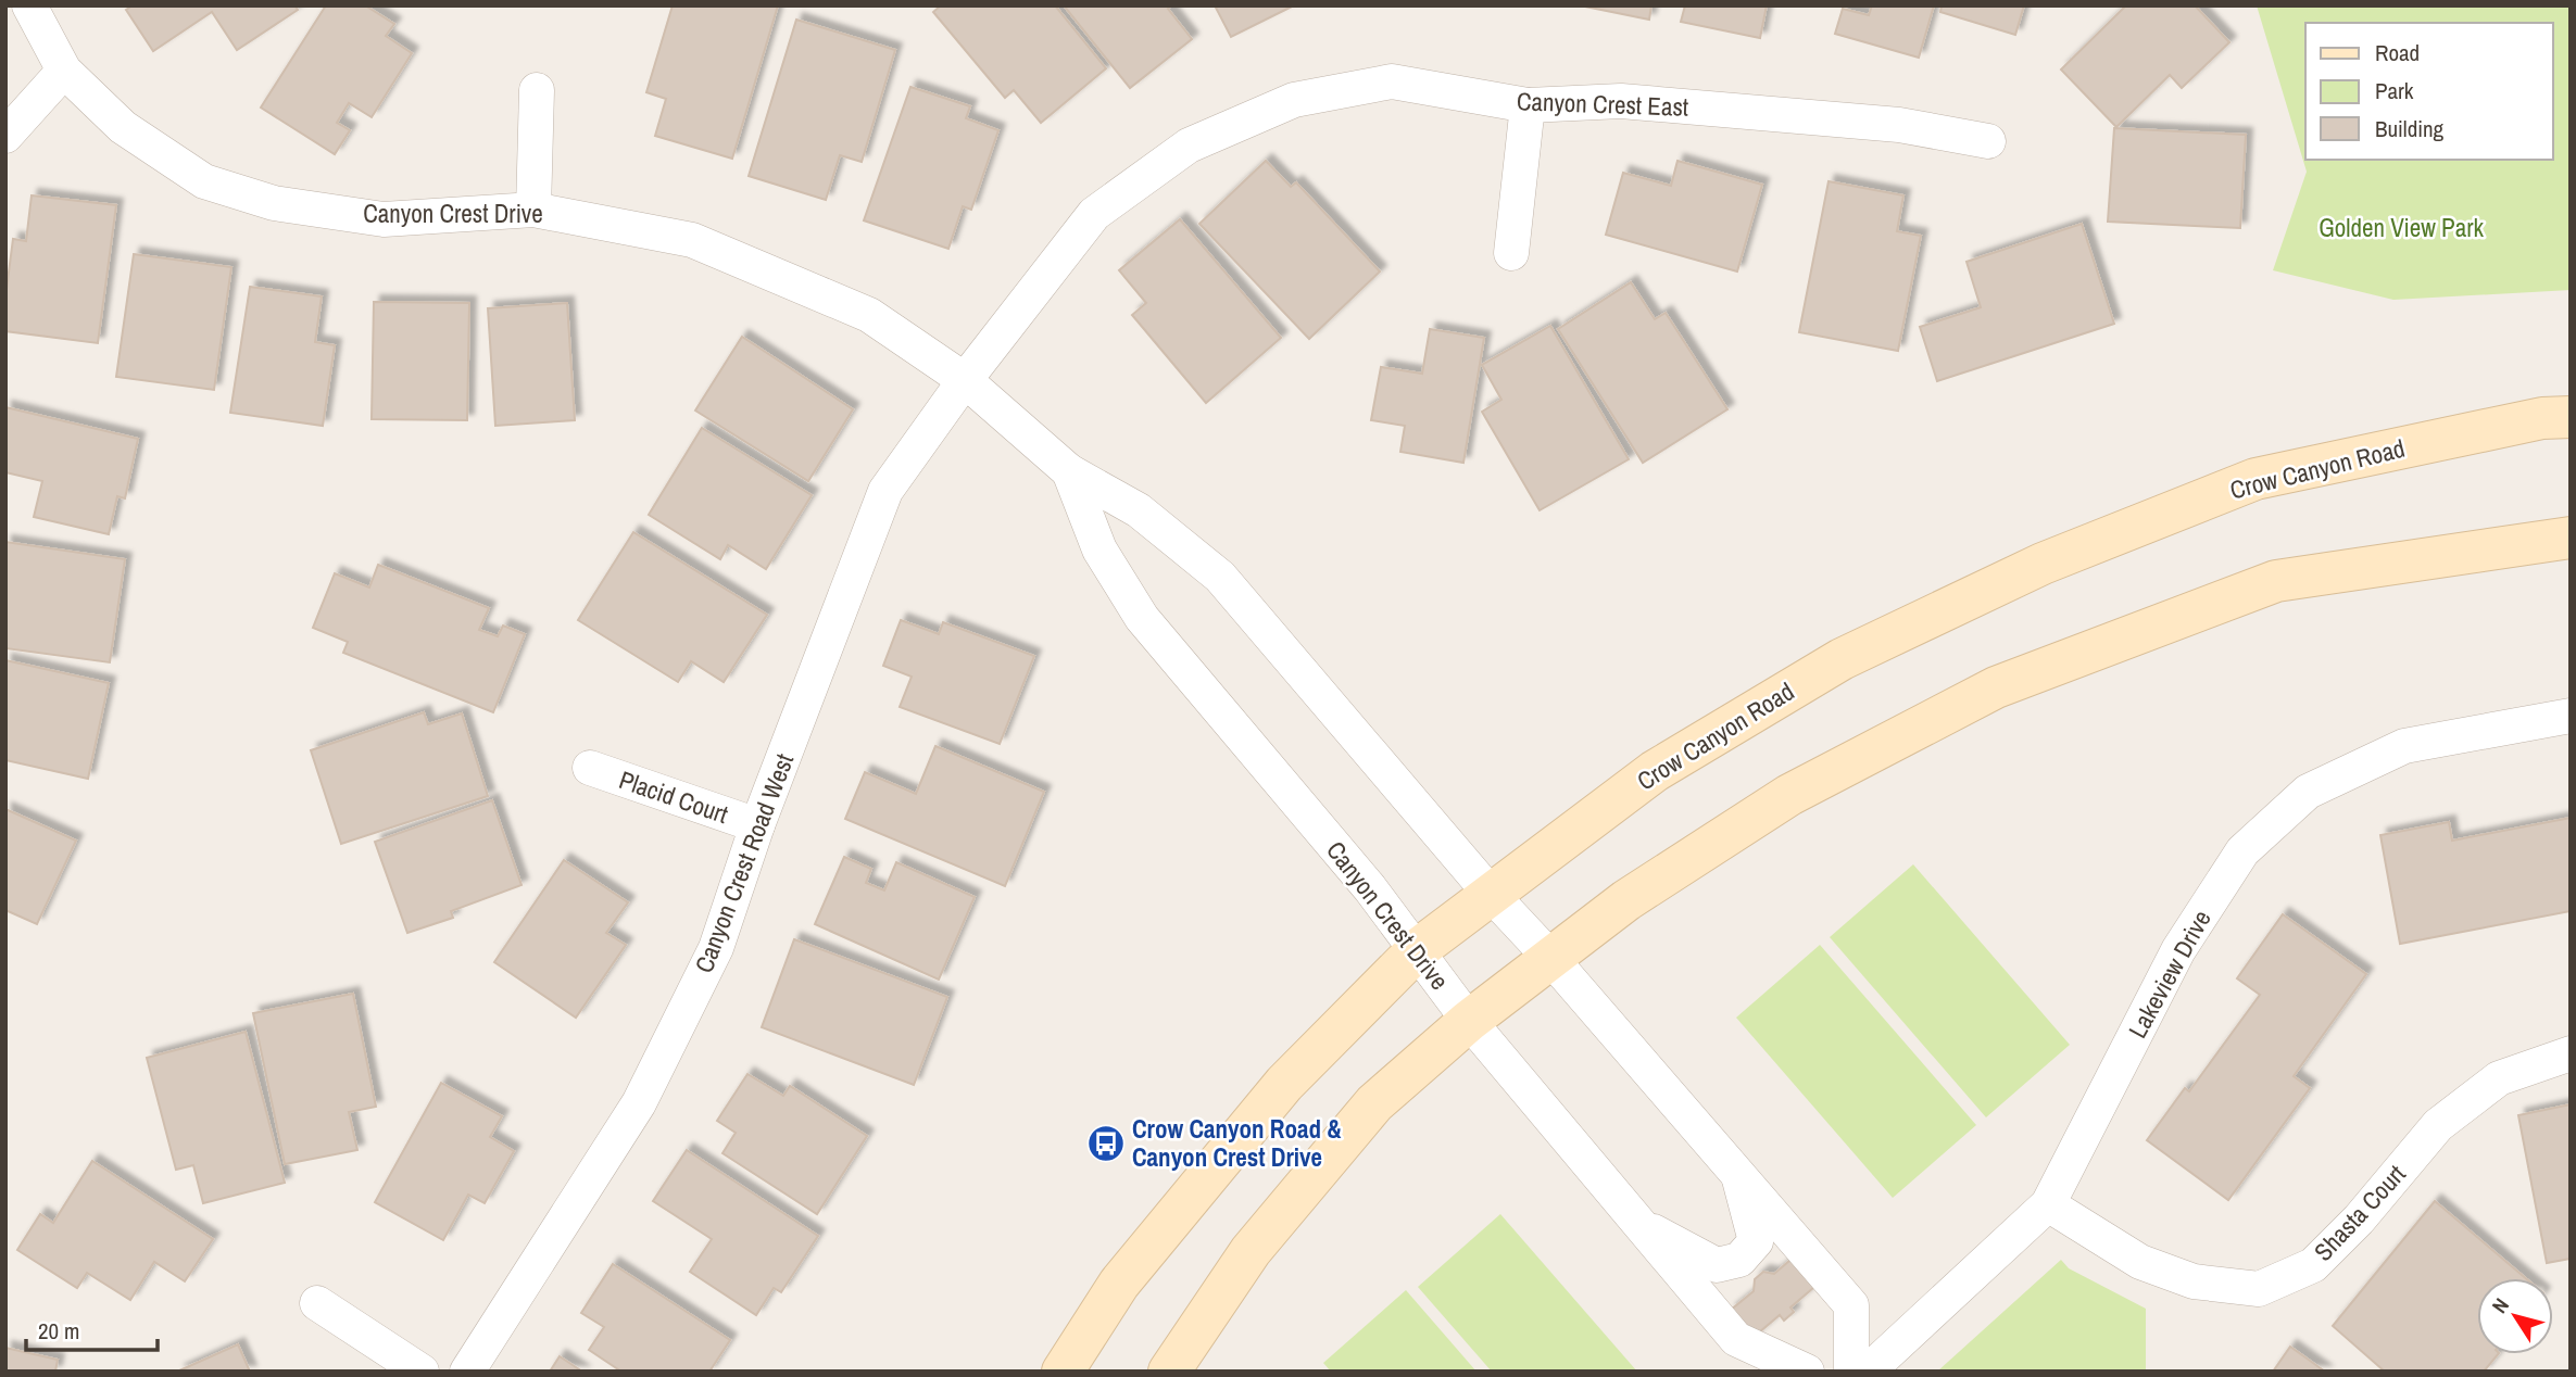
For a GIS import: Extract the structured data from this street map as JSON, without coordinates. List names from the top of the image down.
{
  "streets": {
    "main road": ["Crow Canyon Road"],
    "street": [
      "Canyon Crest East",
      "Canyon Crest Drive",
      "Placid Court",
      "Canyon Crest Road West",
      "Lakeview Drive",
      "Shasta Court"
    ]
  },
  "crossings": [
    ["Canyon Crest East", "Canyon Crest Drive"],
    ["Canyon Crest East", "Canyon Crest Road West"],
    ["Canyon Crest Drive", "Crow Canyon Road"],
    ["Canyon Crest Drive", "Canyon Crest Road West"],
    ["Placid Court", "Canyon Crest Road West"],
    ["Lakeview Drive", "Shasta Court"]
  ],
  "parks": ["Golden View Park"],
  "places": {
    "bus stop": ["Crow Canyon Road & Canyon Crest Drive"]
  },
  "legend": ["Road", "Park", "Building"],
  "scale_bar": "20 m",
  "north": "top left"
}
